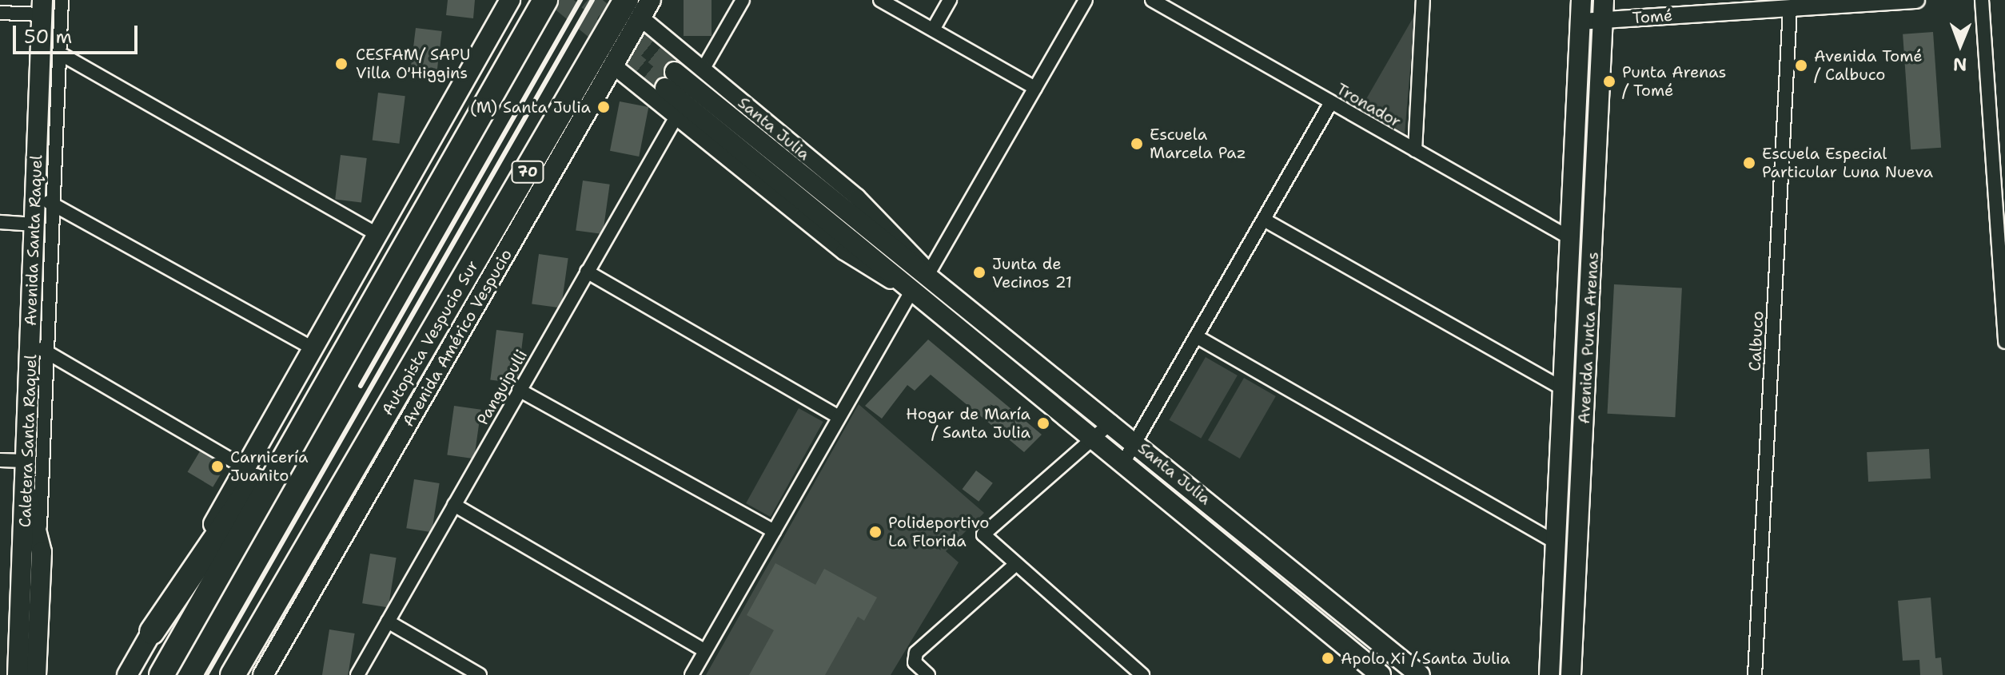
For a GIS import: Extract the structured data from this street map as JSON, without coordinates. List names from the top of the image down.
{
  "streets": {
    "highway": ["70", "Autopista Vespucio Sur"],
    "main road": [
      "Santa Julia",
      "Avenida Santa Raquel",
      "Avenida Américo Vespucio",
      "Avenida Punta Arenas"
    ],
    "street": [
      "Tomé",
      "Tronador",
      "Calbuco",
      "Panguipulli",
      "Caletera Santa Raquel"
    ]
  },
  "crossings": [
    ["Tomé", "Avenida Punta Arenas"],
    ["Tomé", "Calbuco"],
    ["Tronador", "Avenida Punta Arenas"],
    ["Santa Julia", "Autopista Vespucio Sur"],
    ["Santa Julia", "Avenida Américo Vespucio"],
    ["Santa Julia", "Panguipulli"],
    ["Avenida Santa Raquel", "Caletera Santa Raquel"],
    ["Autopista Vespucio Sur", "Avenida Américo Vespucio"]
  ],
  "places": [
    "CESFAM/ SAPU Villa O'Higgins",
    "Avenida Tomé / Calbuco",
    "Punta Arenas / Tomé",
    "(M) Santa Julia",
    "Escuela Marcela Paz",
    "Escuela Especial Particular Luna Nueva",
    "Junta de Vecinos 21",
    "Hogar de María / Santa Julia",
    "Carnicería Juanito",
    "Polideportivo La Florida",
    "Apolo Xi / Santa Julia"
  ],
  "scale_bar": "50 m",
  "north": "bottom"
}
